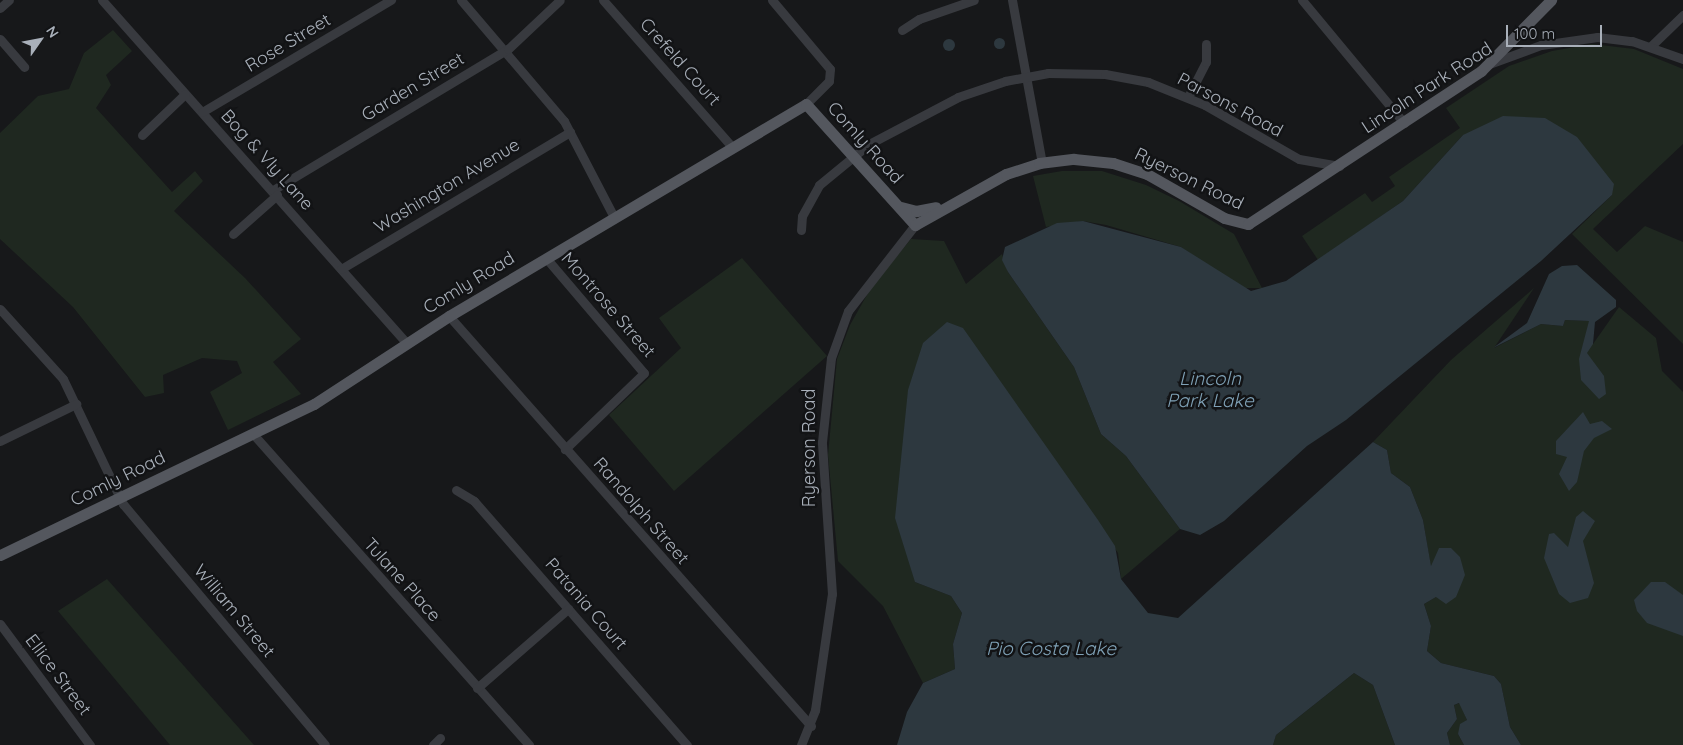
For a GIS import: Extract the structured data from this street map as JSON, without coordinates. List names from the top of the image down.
{
  "streets": {
    "main road": ["Lincoln Park Road", "Comly Road", "Ryerson Road"],
    "street": [
      "Rose Street",
      "Crefeld Court",
      "Garden Street",
      "Parsons Road",
      "Bog & Vly Lane",
      "Washington Avenue",
      "Montrose Street",
      "Randolph Street",
      "Tulane Place",
      "Patania Court",
      "William Street",
      "Ellice Street"
    ]
  },
  "crossings": [
    ["Rose Street", "Bog & Vly Lane"],
    ["Crefeld Court", "Comly Road"],
    ["Garden Street", "Bog & Vly Lane"],
    ["Lincoln Park Road", "Parsons Road"],
    ["Lincoln Park Road", "Ryerson Road"],
    ["Parsons Road", "Comly Road"],
    ["Parsons Road", "Ryerson Road"],
    ["Comly Road", "Bog & Vly Lane"],
    ["Comly Road", "Ryerson Road"],
    ["Comly Road", "Montrose Street"],
    ["Comly Road", "Randolph Street"],
    ["Comly Road", "Tulane Place"],
    ["Comly Road", "William Street"],
    ["Bog & Vly Lane", "Washington Avenue"],
    ["Ryerson Road", "Randolph Street"],
    ["Montrose Street", "Randolph Street"]
  ],
  "water": ["Lincoln Park Lake", "Pio Costa Lake"],
  "scale_bar": "100 m",
  "north": "top right"
}
